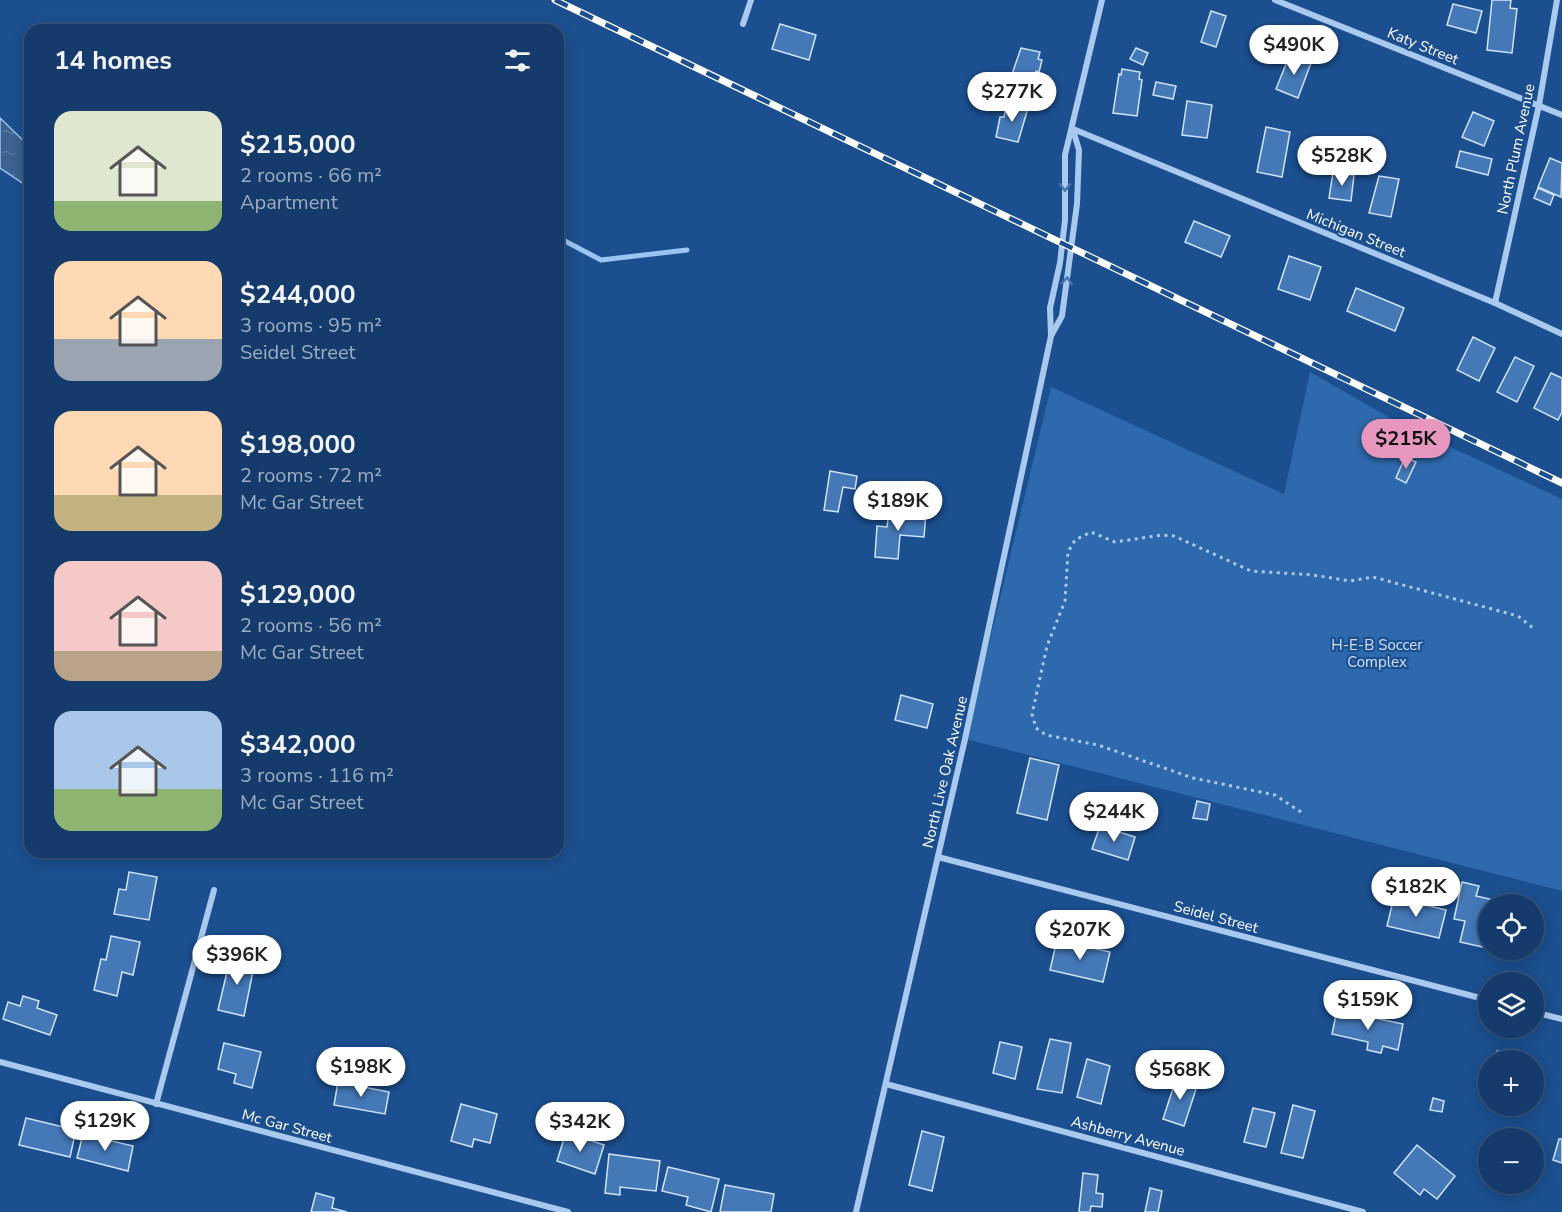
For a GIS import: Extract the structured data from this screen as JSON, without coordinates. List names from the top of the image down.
{
  "streets": {
    "street": [
      "Katy Street",
      "North Plum Avenue",
      "Michigan Street",
      "North Live Oak Avenue",
      "Seidel Street",
      "Mc Gar Street",
      "Ashberry Avenue"
    ]
  },
  "crossings": [
    ["Katy Street", "North Plum Avenue"],
    ["North Plum Avenue", "Michigan Street"],
    ["Michigan Street", "North Live Oak Avenue"],
    ["North Live Oak Avenue", "Seidel Street"],
    ["North Live Oak Avenue", "Ashberry Avenue"]
  ],
  "parks": ["H-E-B Soccer Complex"],
  "page": {
    "heading": "14 homes",
    "price": [
      "$490K",
      "$277K",
      "$528K",
      "$215K",
      "$189K",
      "$244K",
      "$182K",
      "$207K",
      "$396K",
      "$159K",
      "$198K",
      "$568K",
      "$129K",
      "$342K"
    ],
    "list": [
      {
        "name": "$215,000",
        "note": "2 rooms · 66 m² · Apartment"
      },
      {
        "name": "$244,000",
        "note": "3 rooms · 95 m² · Seidel Street"
      },
      {
        "name": "$198,000",
        "note": "2 rooms · 72 m² · Mc Gar Street"
      },
      {
        "name": "$129,000",
        "note": "2 rooms · 56 m² · Mc Gar Street"
      },
      {
        "name": "$342,000",
        "note": "3 rooms · 116 m² · Mc Gar Street"
      }
    ],
    "map_buttons": ["+", "−"]
  }
}
